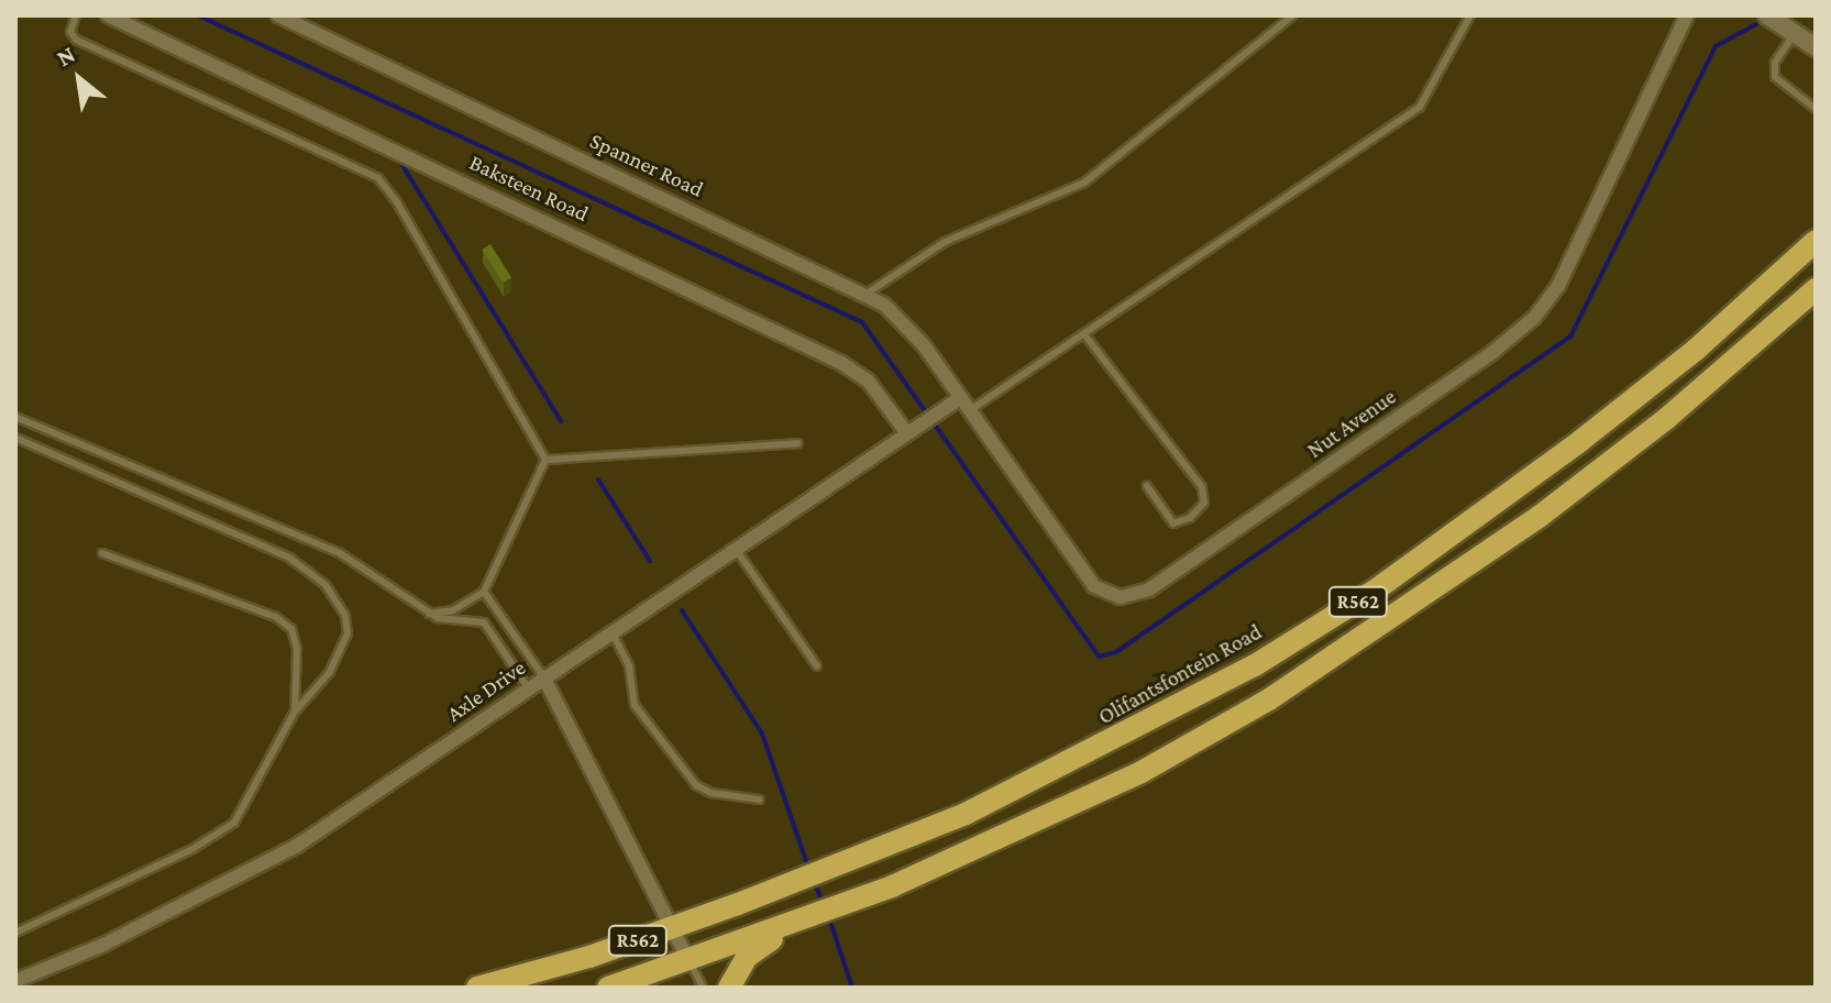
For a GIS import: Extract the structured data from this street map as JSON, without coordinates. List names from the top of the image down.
{
  "streets": {
    "main road": ["R562", "Olifantsfontein Road"],
    "street": [
      "Spanner Road",
      "Baksteen Road",
      "Nut Avenue",
      "Axle Drive"
    ]
  },
  "crossings": [
    ["Spanner Road", "Nut Avenue"],
    ["Spanner Road", "Axle Drive"],
    ["Baksteen Road", "Axle Drive"],
    ["Nut Avenue", "Axle Drive"]
  ],
  "north": "top left"
}
